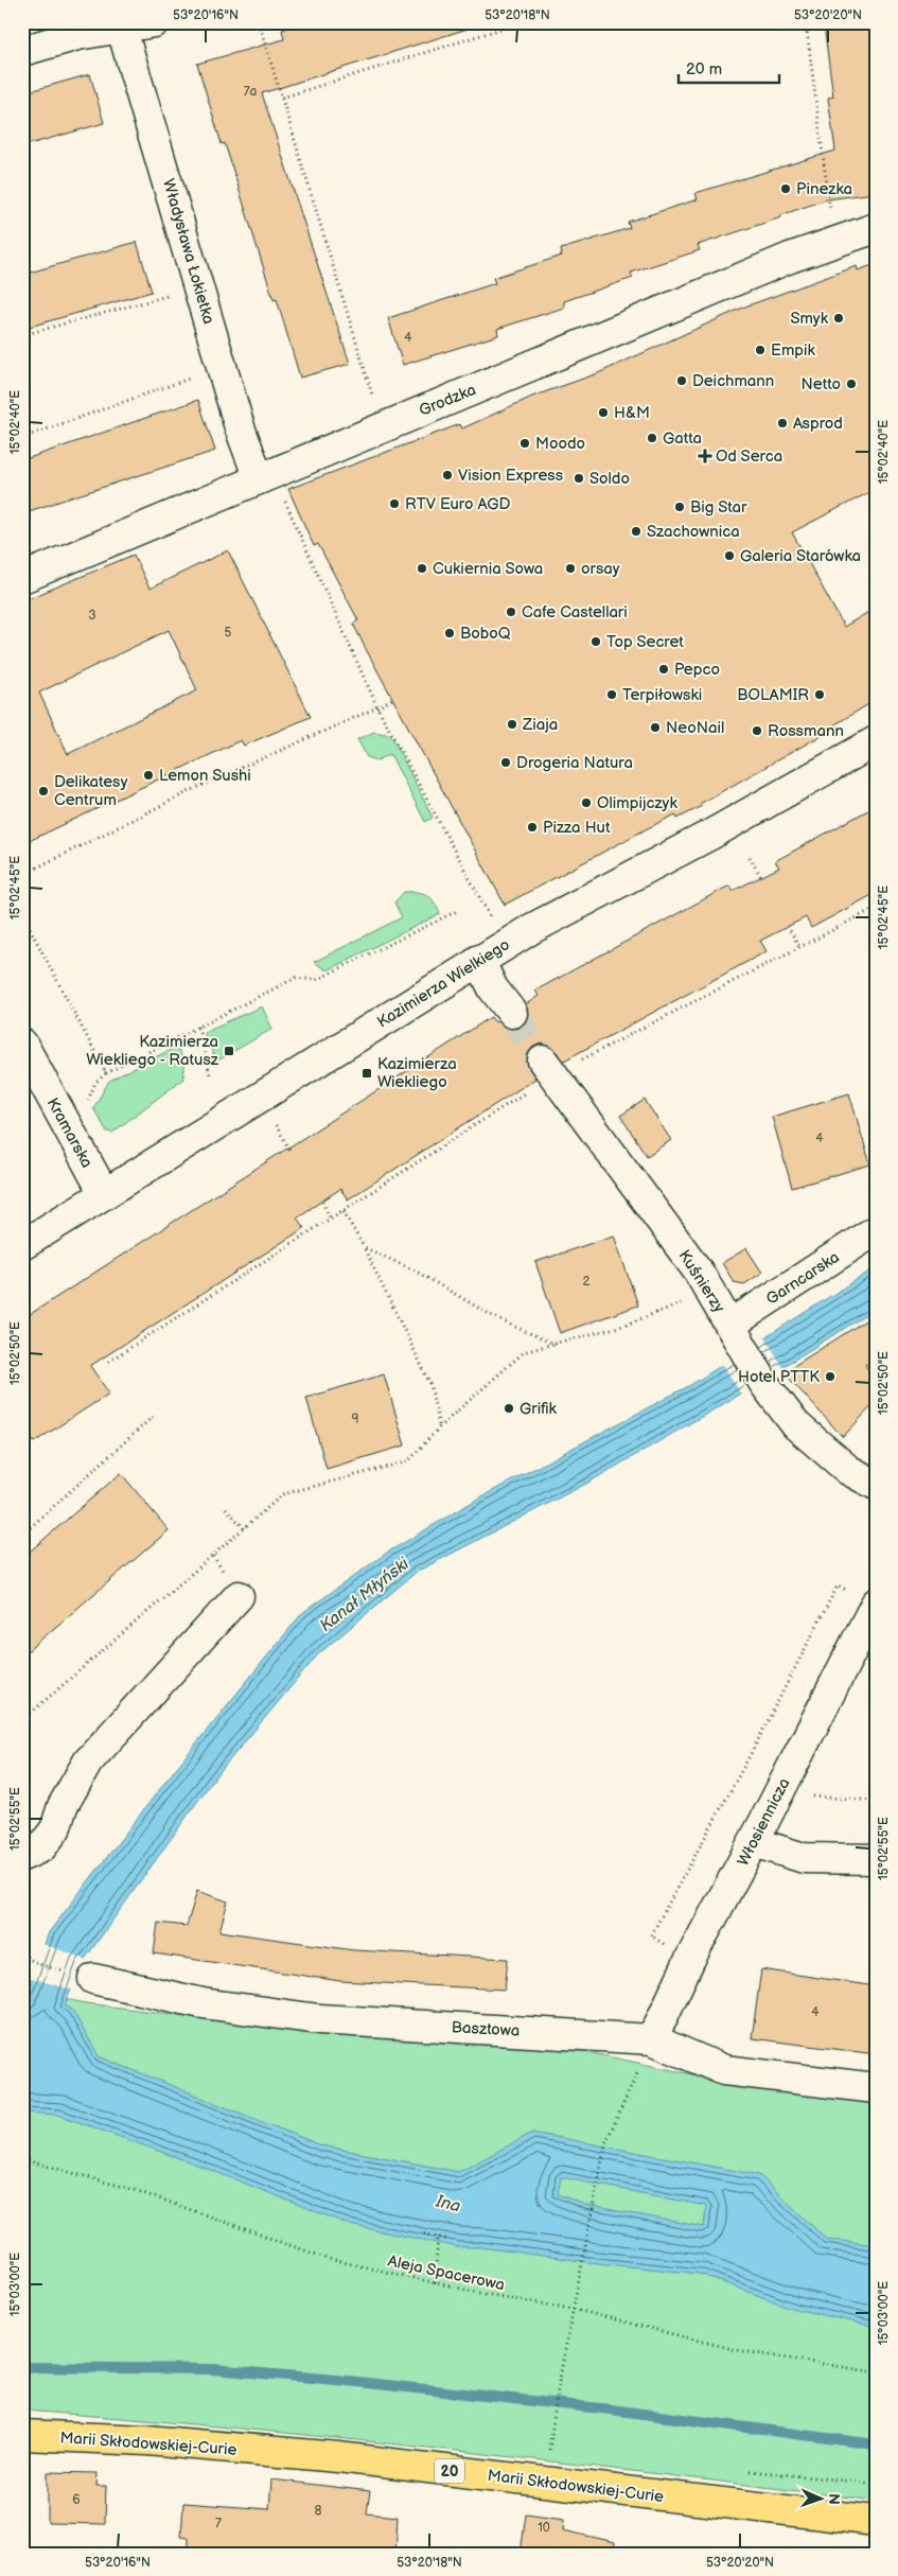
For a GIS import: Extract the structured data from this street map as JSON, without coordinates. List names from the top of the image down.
{
  "streets": {
    "main road": ["Marii Skłodowskiej-Curie", "20"],
    "street": [
      "Władysława Łokietka",
      "Grodzka",
      "Kazimierza Wielkiego",
      "Kramarska",
      "Garncarska",
      "Kuśnierzy",
      "Włosiennicza",
      "Basztowa"
    ],
    "path": ["Aleja Spacerowa"]
  },
  "crossings": [
    ["Władysława Łokietka", "Grodzka"],
    ["Kazimierza Wielkiego", "Kramarska"],
    ["Garncarska", "Kuśnierzy"],
    ["Włosiennicza", "Basztowa"]
  ],
  "water": ["Kanał Młyński", "Ina"],
  "places": {
    "other": [
      "Pinezka",
      "Smyk",
      "Empik",
      "Deichmann",
      "Netto",
      "H&M",
      "Asprod",
      "Gatta",
      "Moodo",
      "Vision Express",
      "Soldo",
      "RTV Euro AGD",
      "Big Star",
      "Szachownica",
      "Galeria Starówka",
      "Cukiernia Sowa",
      "orsay",
      "Cafe Castellari",
      "BoboQ",
      "Top Secret",
      "Pepco",
      "Terpiłowski",
      "BOLAMIR",
      "Ziaja",
      "NeoNail",
      "Rossmann",
      "Drogeria Natura",
      "Lemon Sushi",
      "Delikatesy Centrum",
      "Olimpijczyk",
      "Pizza Hut",
      "Hotel PTTK",
      "Grifik"
    ],
    "health": ["Od Serca"],
    "transit": ["Kazimierza Wiekliego - Ratusz", "Kazimierza Wiekliego"]
  },
  "house_numbers": [
    "7a",
    "4",
    "3",
    "5",
    "4",
    "2",
    "9",
    "4",
    "6",
    "8",
    "7",
    "10"
  ],
  "scale_bar": "20 m",
  "north": "right",
  "coordinates": [
    "53°20'16\"N",
    "53°20'18\"N",
    "53°20'20\"N",
    "15°02'40\"E",
    "15°02'45\"E",
    "15°02'50\"E",
    "15°02'55\"E",
    "15°03'00\"E"
  ]
}
